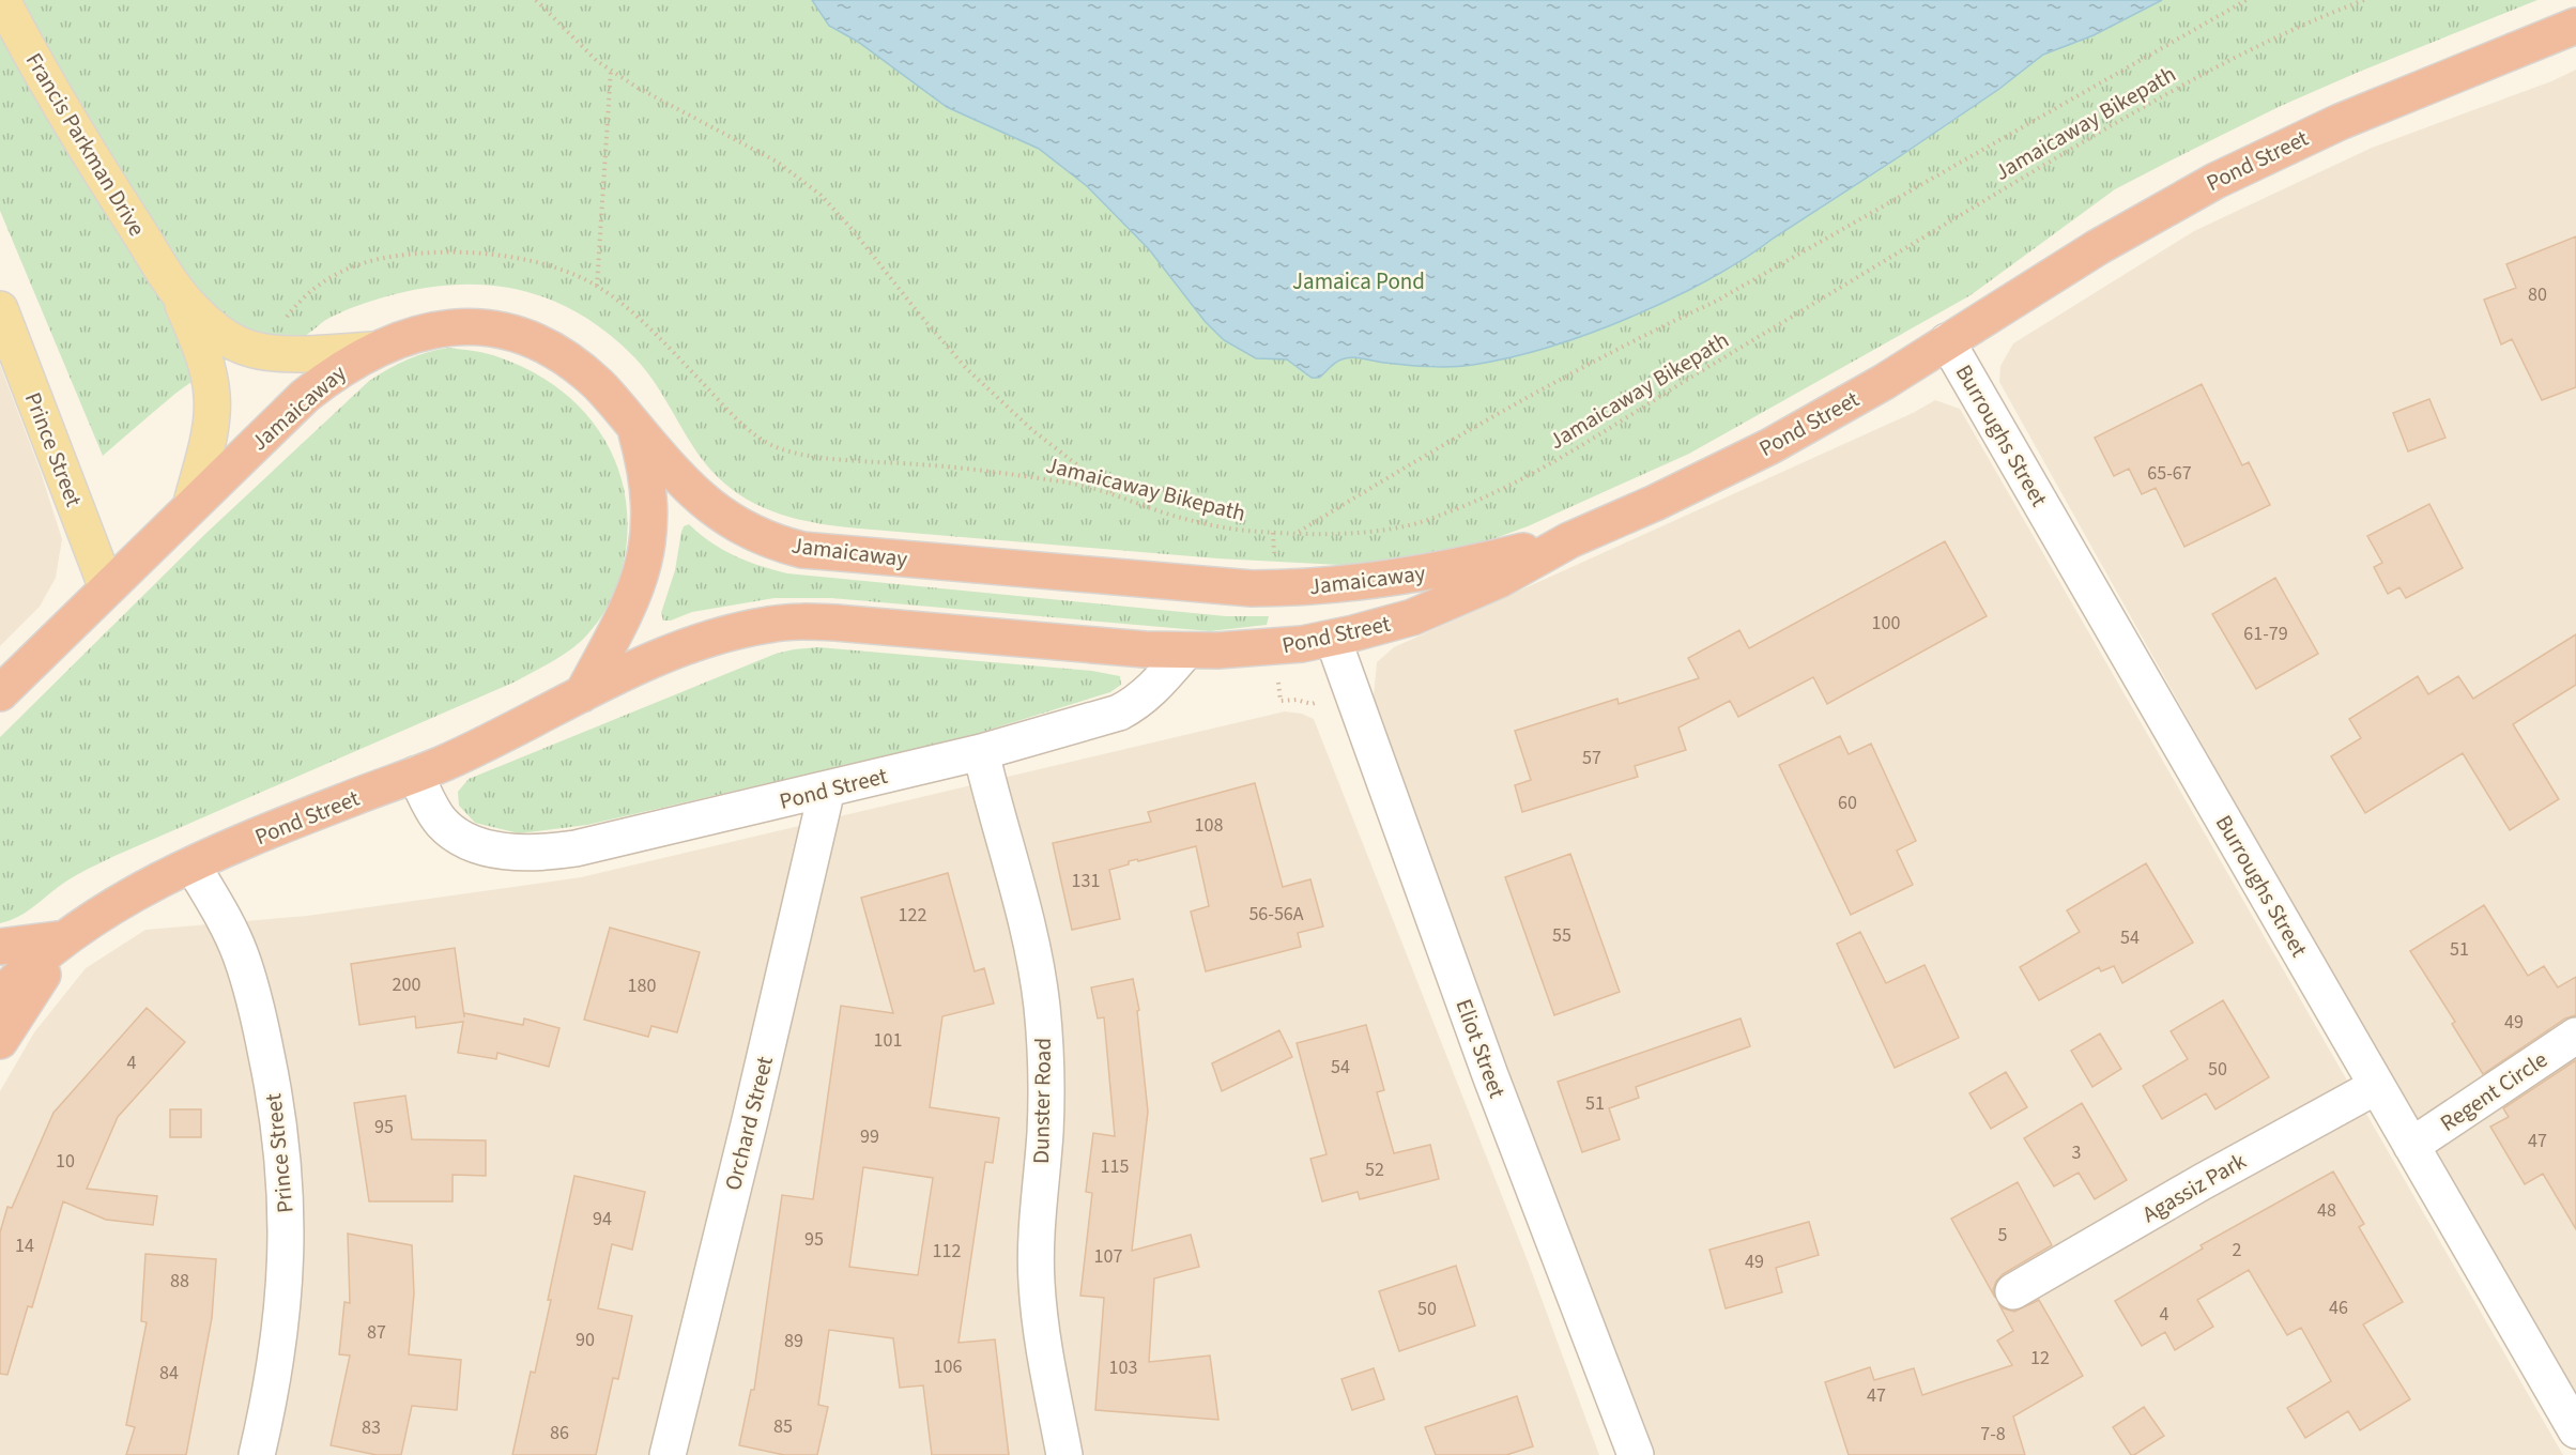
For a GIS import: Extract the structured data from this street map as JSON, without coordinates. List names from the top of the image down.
{
  "streets": {
    "highway": ["Pond Street", "Jamaicaway"],
    "main road": ["Francis Parkman Drive", "Prince Street"],
    "street": [
      "Burroughs Street",
      "Eliot Street",
      "Regent Circle",
      "Dunster Road",
      "Orchard Street",
      "Agassiz Park"
    ],
    "path": ["Jamaicaway Bikepath"]
  },
  "crossings": [
    ["Francis Parkman Drive", "Jamaicaway"],
    ["Pond Street", "Jamaicaway"],
    ["Pond Street", "Burroughs Street"],
    ["Pond Street", "Prince Street"],
    ["Pond Street", "Eliot Street"],
    ["Pond Street", "Dunster Road"],
    ["Pond Street", "Orchard Street"],
    ["Jamaicaway", "Prince Street"],
    ["Burroughs Street", "Regent Circle"],
    ["Burroughs Street", "Agassiz Park"]
  ],
  "parks": ["Jamaica Pond"],
  "house_numbers": [
    "80",
    "65-67",
    "100",
    "61-79",
    "57",
    "60",
    "108",
    "131",
    "56-56A",
    "122",
    "55",
    "54",
    "51",
    "200",
    "180",
    "49",
    "101",
    "4",
    "54",
    "50",
    "51",
    "95",
    "99",
    "47",
    "3",
    "10",
    "115",
    "52",
    "48",
    "94",
    "5",
    "95",
    "14",
    "2",
    "112",
    "107",
    "49",
    "88",
    "46",
    "50",
    "4",
    "87",
    "90",
    "89",
    "12",
    "106",
    "103",
    "84",
    "47",
    "85",
    "83",
    "86",
    "7-8"
  ]
}
